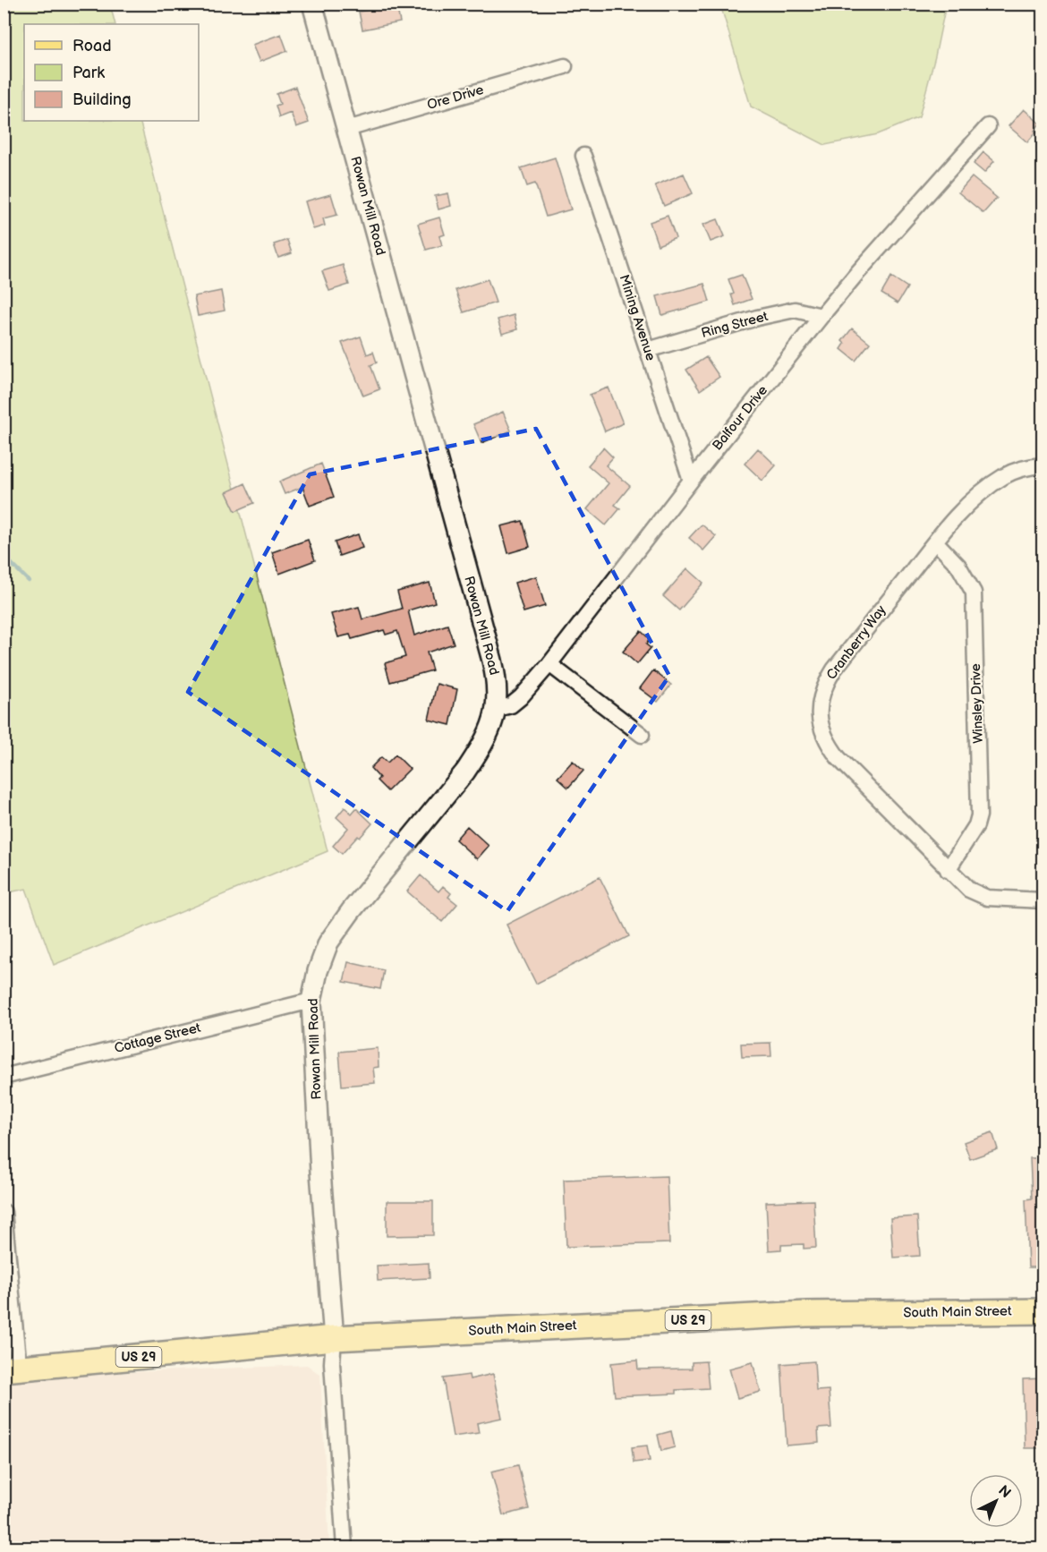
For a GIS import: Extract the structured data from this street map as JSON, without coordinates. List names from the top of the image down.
{
  "streets": {
    "main road": ["South Main Street", "US 29"],
    "street": [
      "Ore Drive",
      "Rowan Mill Road",
      "Mining Avenue",
      "Ring Street",
      "Balfour Drive",
      "Cranberry Way",
      "Winsley Drive",
      "Cottage Street"
    ]
  },
  "crossings": [
    ["Ore Drive", "Rowan Mill Road"],
    ["Rowan Mill Road", "Balfour Drive"],
    ["Rowan Mill Road", "Cottage Street"],
    ["Rowan Mill Road", "South Main Street"],
    ["Mining Avenue", "Ring Street"],
    ["Mining Avenue", "Balfour Drive"],
    ["Ring Street", "Balfour Drive"],
    ["Cranberry Way", "Winsley Drive"]
  ],
  "legend": ["Road", "Park", "Building"],
  "north": "top right"
}
